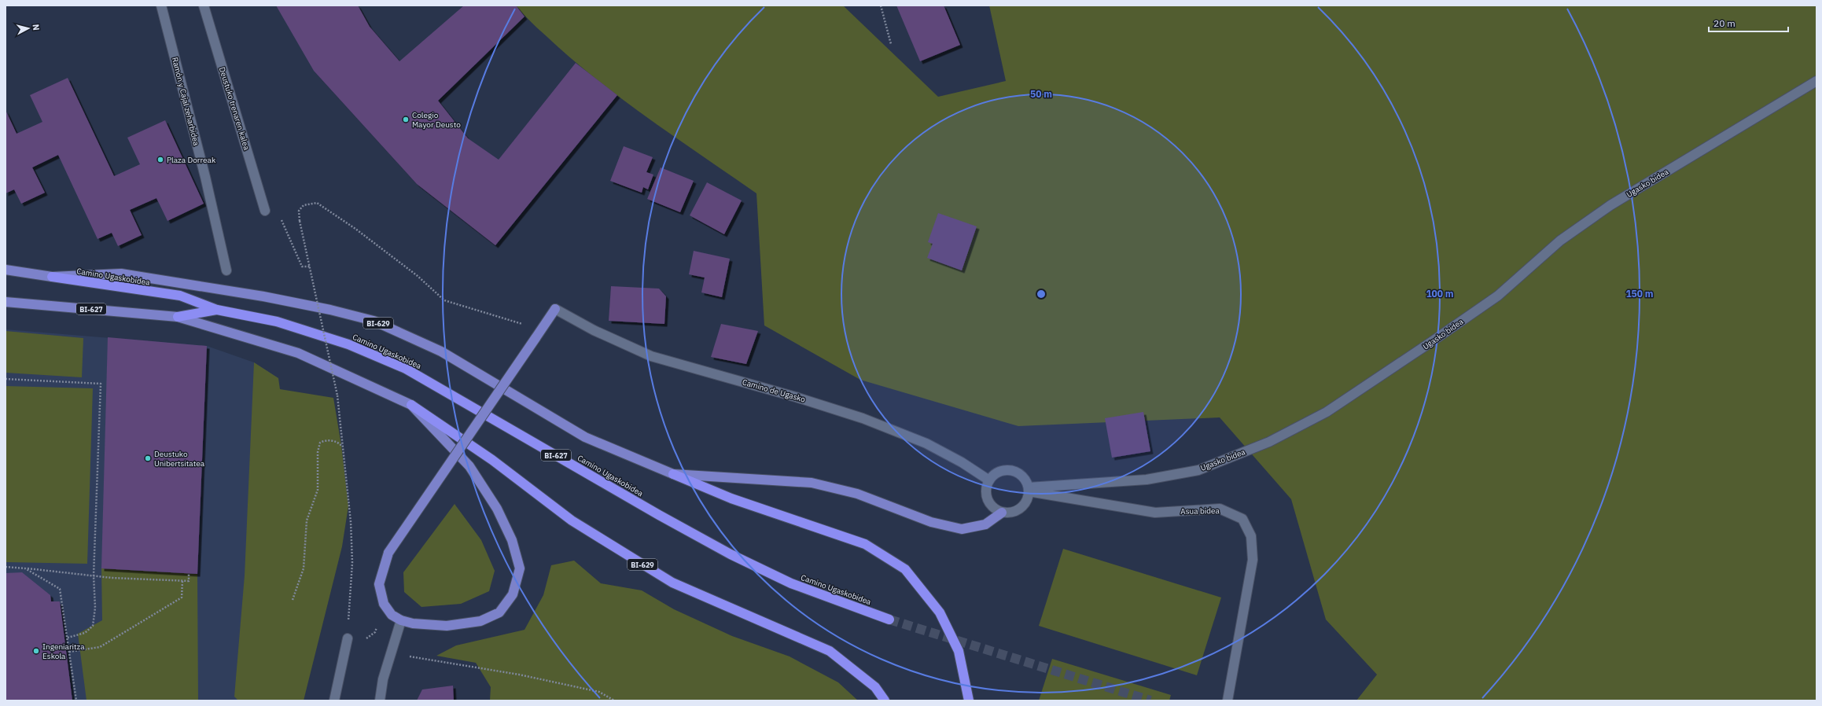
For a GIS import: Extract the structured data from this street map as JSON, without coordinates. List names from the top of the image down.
{
  "streets": {
    "highway": ["Camino Ugaskobidea", "BI-627", "BI-629"],
    "street": [
      "Ramón y Cajal zeharbidea",
      "Deustuko trenaren kalea",
      "Ugasko bidea",
      "Camino de Ugasko",
      "Asua bidea"
    ]
  },
  "crossings": [
    ["Ugasko bidea", "Camino de Ugasko"],
    ["Ugasko bidea", "Asua bidea"],
    ["Camino Ugaskobidea", "BI-629"],
    ["Camino de Ugasko", "Asua bidea"]
  ],
  "places": [
    "Colegio Mayor Deusto",
    "Plaza Dorreak",
    "Deustuko Unibertsitatea",
    "Ingeniaritza Eskola"
  ],
  "scale_bar": "20 m",
  "north": "right",
  "rings": ["50 m", "100 m", "150 m"]
}
